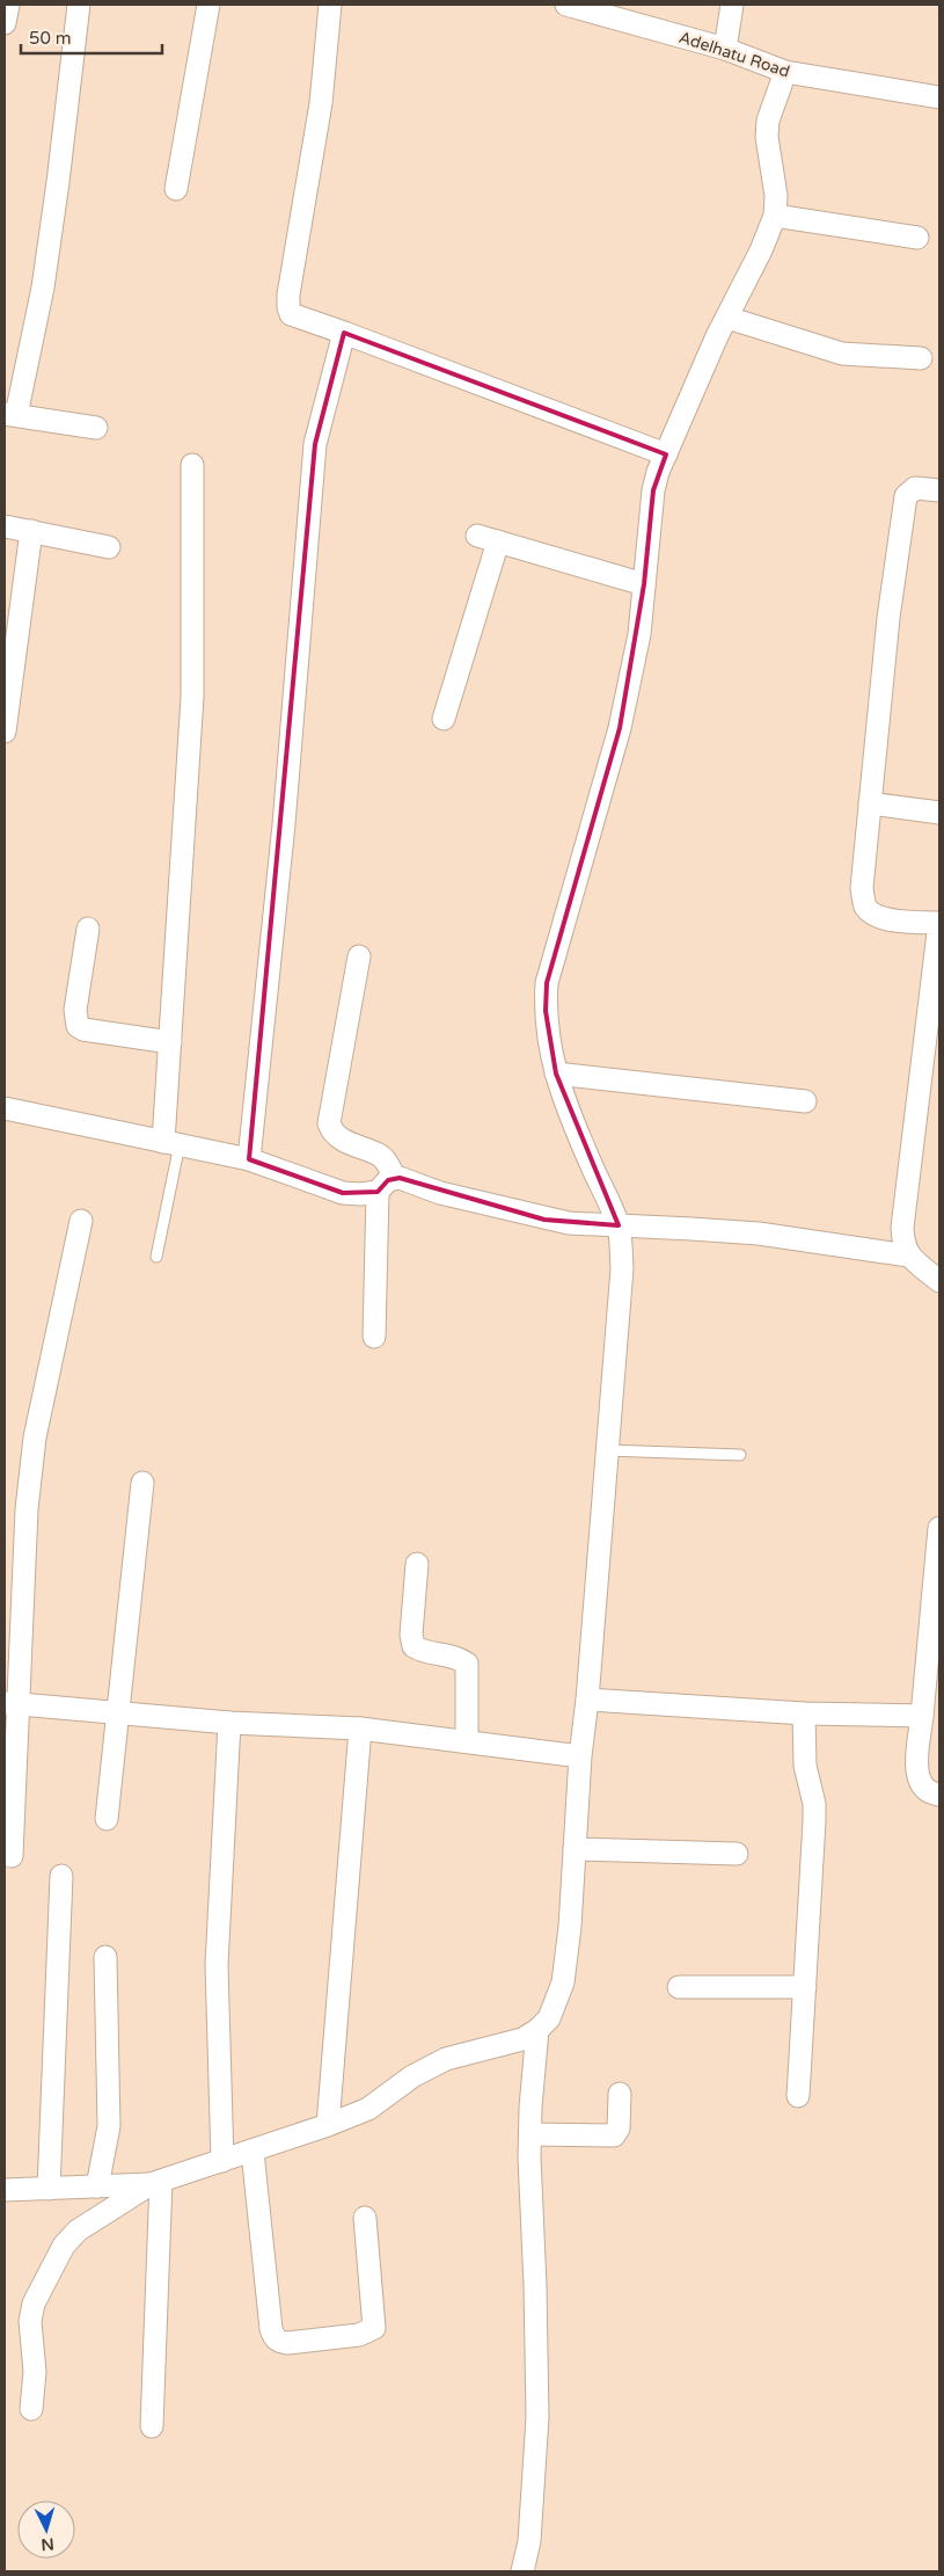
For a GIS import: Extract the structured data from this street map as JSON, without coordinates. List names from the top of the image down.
{
  "streets": {
    "street": ["Adelhatu Road"]
  },
  "scale_bar": "50 m",
  "north": "bottom"
}
